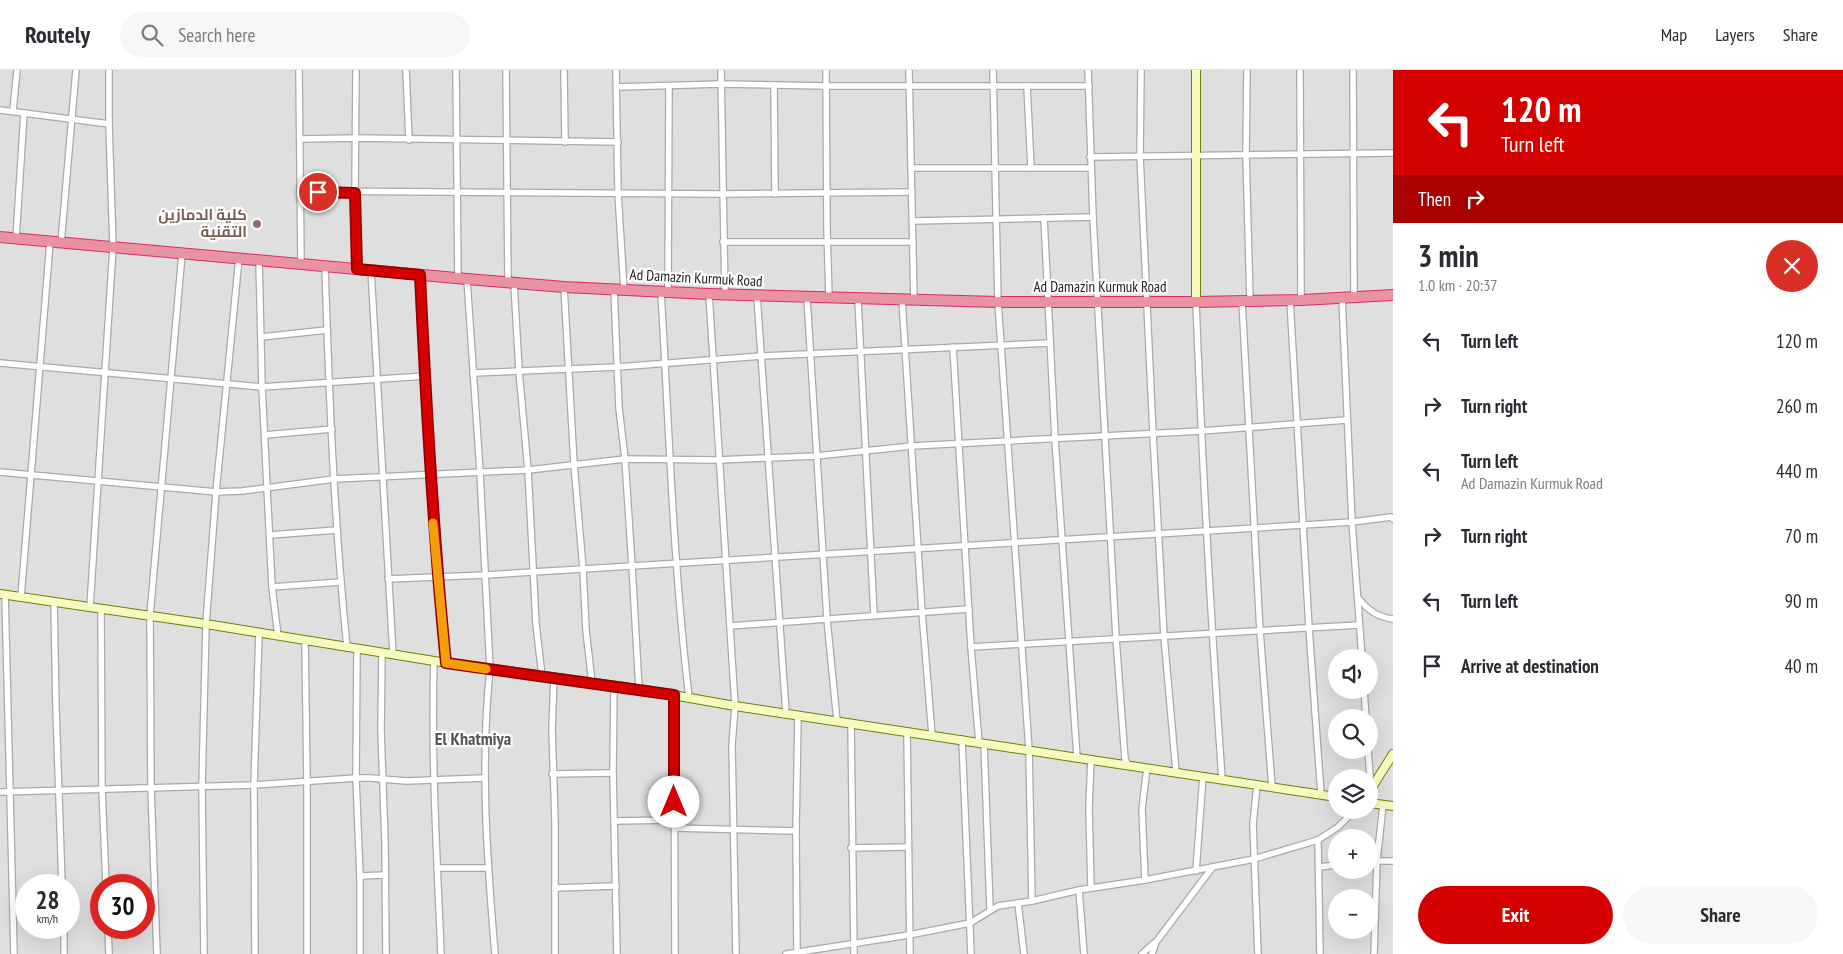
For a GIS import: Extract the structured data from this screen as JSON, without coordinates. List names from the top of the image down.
{
  "streets": {
    "highway": ["Ad Damazin Kurmuk Road"]
  },
  "districts": ["El Khatmiya"],
  "places": ["كلية الدمازين التقنية"],
  "page": {
    "header": "Routely",
    "search": "Search here",
    "nav": ["Map", "Layers", "Share"],
    "turn": ["120 m", "Turn left"],
    "then": "Then",
    "heading": ["3 min", "1.0 km · 20:37"],
    "list": [
      {
        "name": "Turn left",
        "value": "120 m"
      },
      {
        "name": "Turn right",
        "value": "260 m"
      },
      {
        "name": "Turn left",
        "note": "Ad Damazin Kurmuk Road",
        "value": "440 m"
      },
      {
        "name": "Turn right",
        "value": "70 m"
      },
      {
        "name": "Turn left",
        "value": "90 m"
      },
      {
        "name": "Arrive at destination",
        "value": "40 m"
      }
    ],
    "map_buttons": ["+", "−"],
    "speed": "28 km/h",
    "limit": "30",
    "buttons": ["Exit", "Share"]
  }
}
